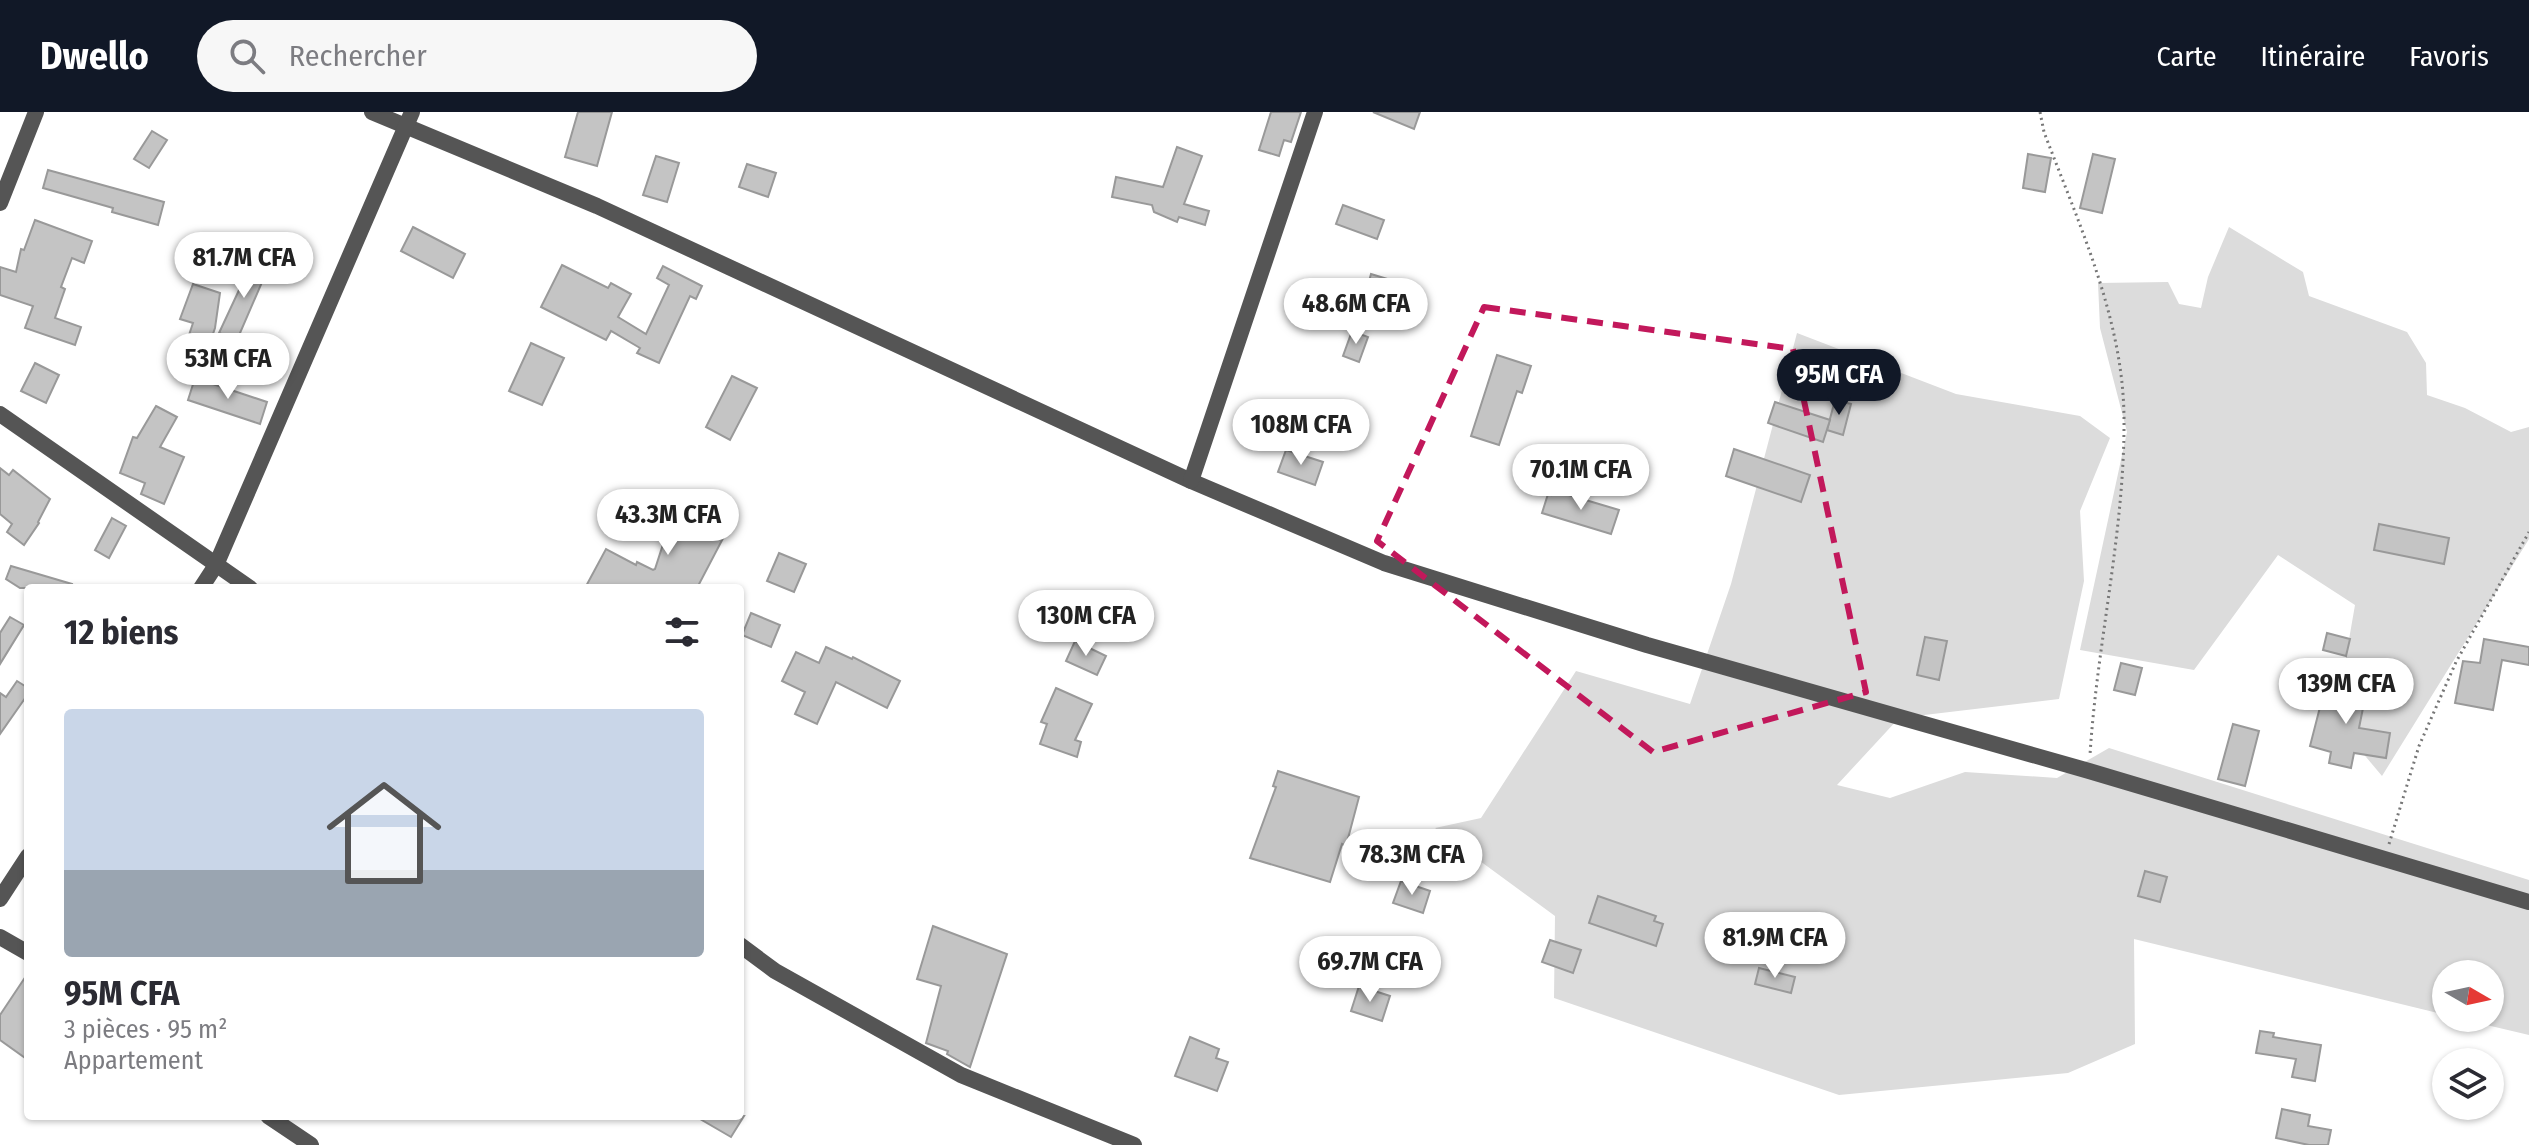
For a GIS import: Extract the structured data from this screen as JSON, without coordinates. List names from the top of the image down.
{
  "north": "right",
  "page": {
    "header": "Dwello",
    "search": "Rechercher",
    "nav": ["Carte", "Itinéraire", "Favoris"],
    "price": [
      "81.7M CFA",
      "48.6M CFA",
      "53M CFA",
      "95M CFA",
      "108M CFA",
      "70.1M CFA",
      "43.3M CFA",
      "130M CFA",
      "139M CFA",
      "78.3M CFA",
      "81.9M CFA",
      "69.7M CFA"
    ],
    "heading": "12 biens",
    "list": [
      {
        "name": "95M CFA",
        "note": "3 pièces · 95 m² · Appartement"
      }
    ]
  }
}
